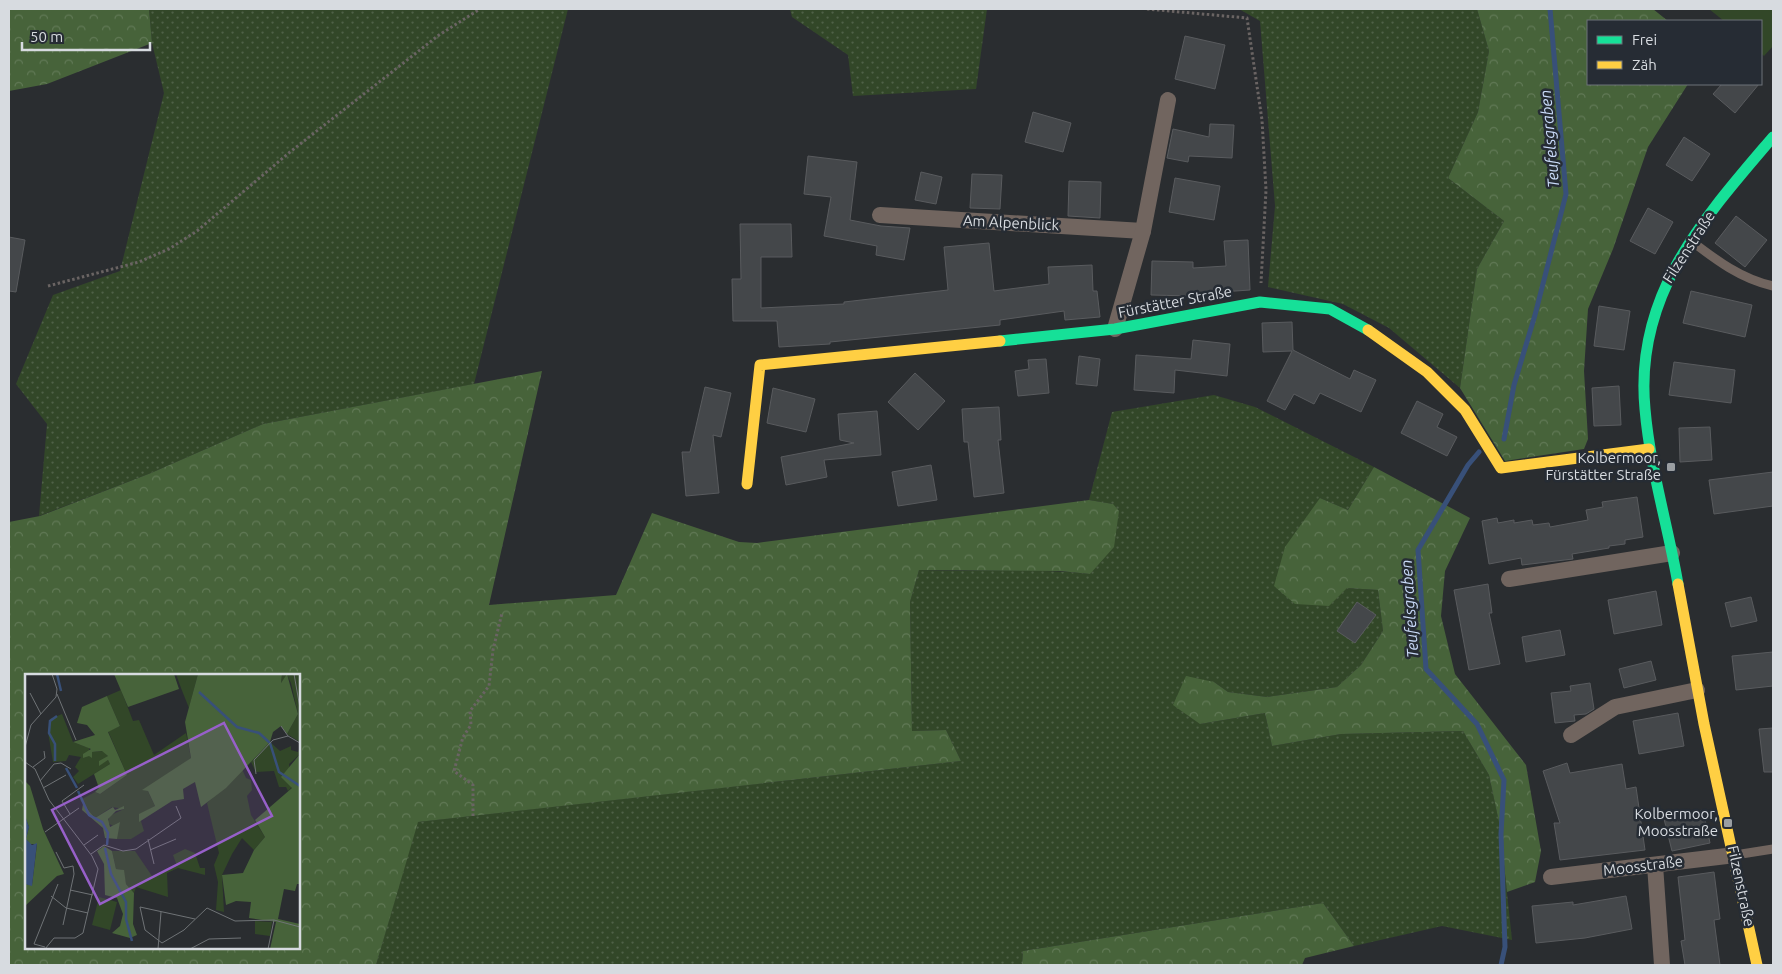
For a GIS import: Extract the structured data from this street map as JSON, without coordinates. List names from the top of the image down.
{
  "streets": {
    "street": [
      "Am Alpenblick",
      "Filzenstraße",
      "Fürstätter Straße",
      "Moosstraße"
    ]
  },
  "crossings": [
    ["Filzenstraße", "Fürstätter Straße"],
    ["Filzenstraße", "Moosstraße"]
  ],
  "water": ["Teufelsgraben"],
  "places": {
    "transit": ["Kolbermoor, Fürstätter Straße", "Kolbermoor, Moosstraße"]
  },
  "legend": ["Frei", "Zäh"],
  "scale_bar": "50 m"
}
